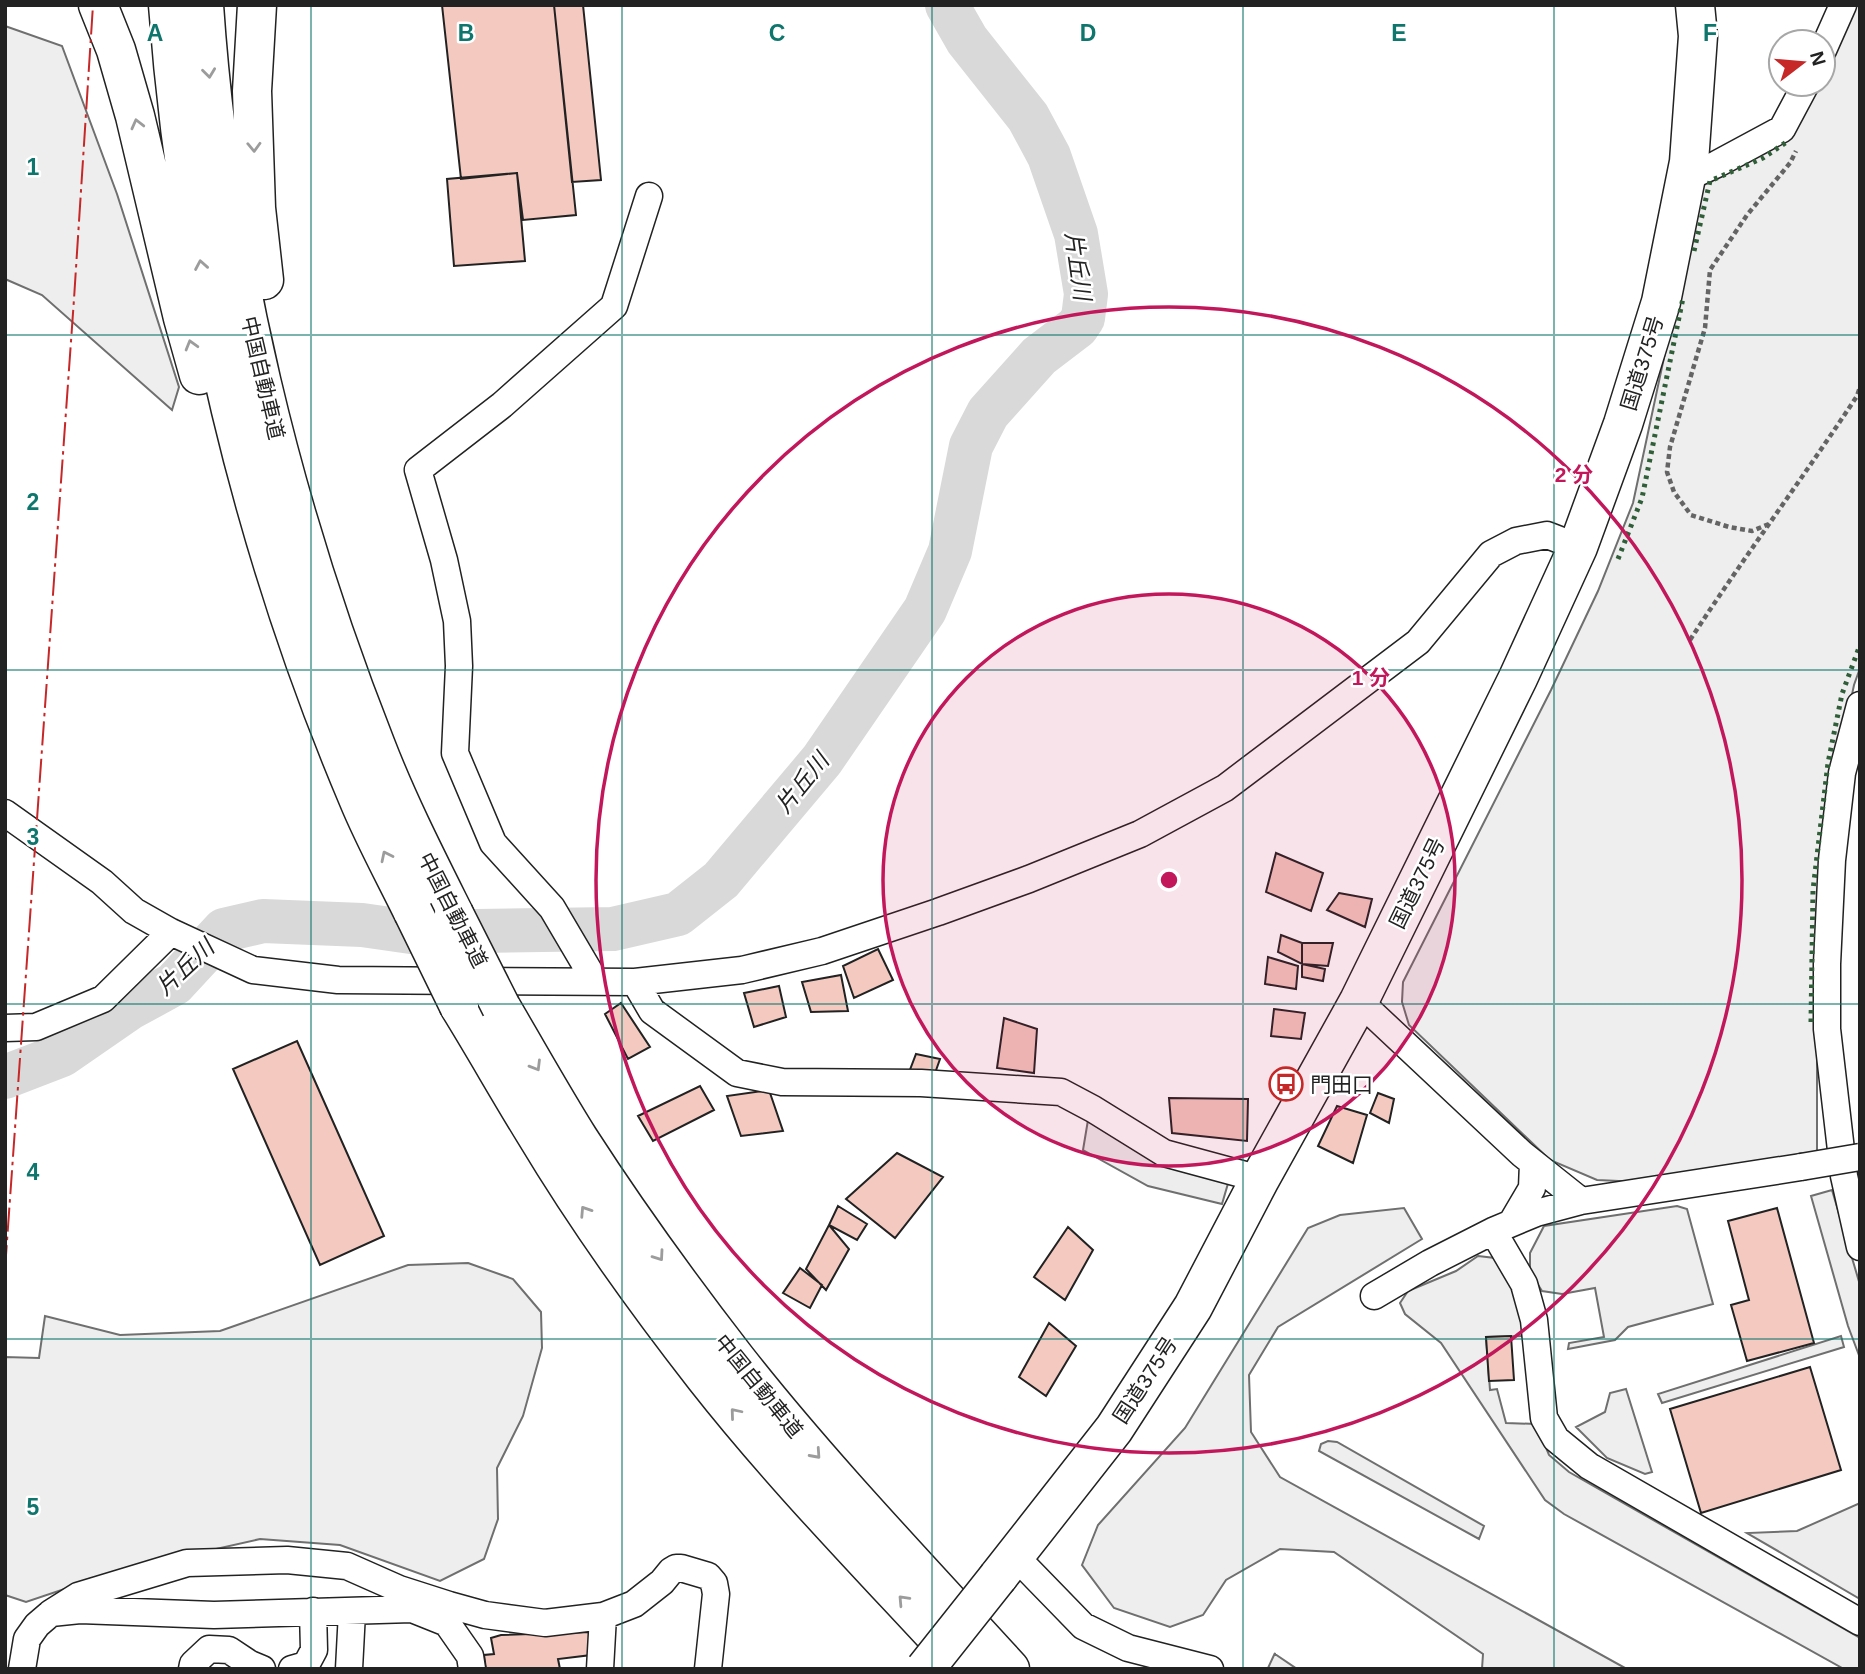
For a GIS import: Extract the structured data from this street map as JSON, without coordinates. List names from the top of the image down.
{
  "streets": {
    "highway": ["国道375号", "中国自動車道"]
  },
  "water": ["片丘川"],
  "places": {
    "bus stop": ["門田口"]
  },
  "north": "right",
  "grid": {
    "columns": [
      "A",
      "B",
      "C",
      "D",
      "E",
      "F"
    ],
    "rows": [
      "1",
      "2",
      "3",
      "4",
      "5"
    ]
  },
  "rings": ["2 分", "1 分"]
}
